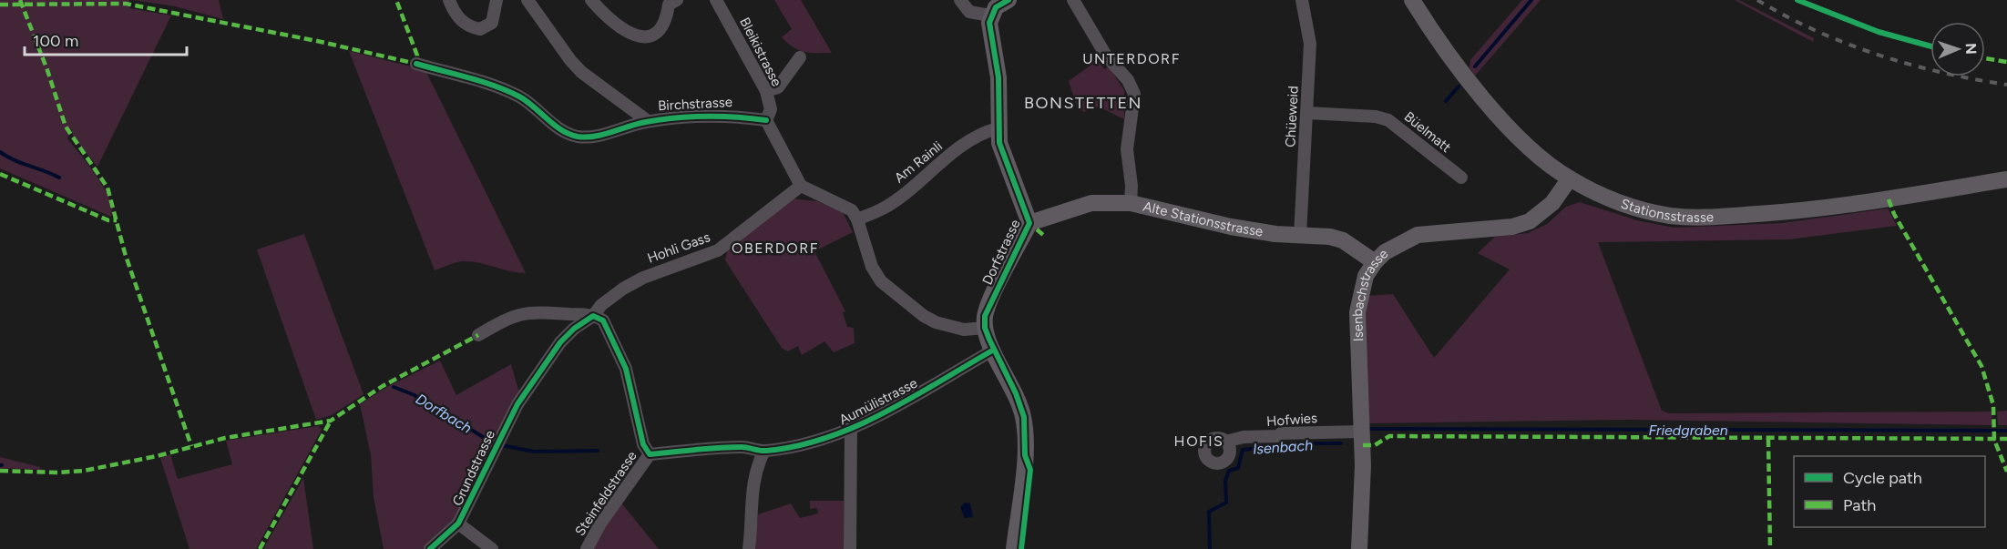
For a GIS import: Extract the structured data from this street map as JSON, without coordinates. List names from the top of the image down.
{
  "streets": {
    "main road": [
      "Stationsstrasse",
      "Alte Stationsstrasse",
      "Dorfstrasse",
      "Isenbachstrasse"
    ],
    "street": [
      "Bleikistrasse",
      "Birchstrasse",
      "Chüeweid",
      "Büelmatt",
      "Am Rainli",
      "Hohli Gass",
      "Aumülistrasse",
      "Hofwies",
      "Grundstrasse",
      "Steinfeldstrasse"
    ]
  },
  "crossings": [
    ["Bleikistrasse", "Birchstrasse"],
    ["Chüeweid", "Büelmatt"],
    ["Chüeweid", "Alte Stationsstrasse"],
    ["Am Rainli", "Dorfstrasse"],
    ["Stationsstrasse", "Isenbachstrasse"],
    ["Alte Stationsstrasse", "Dorfstrasse"],
    ["Alte Stationsstrasse", "Isenbachstrasse"],
    ["Hohli Gass", "Grundstrasse"],
    ["Dorfstrasse", "Aumülistrasse"],
    ["Isenbachstrasse", "Hofwies"],
    ["Aumülistrasse", "Steinfeldstrasse"]
  ],
  "districts": [
    "UNTERDORF",
    "BONSTETTEN",
    "OBERDORF",
    "HOFIS"
  ],
  "water": ["Dorfbach", "Friedgraben", "Isenbach"],
  "legend": ["Cycle path", "Path"],
  "scale_bar": "100 m",
  "north": "right"
}
